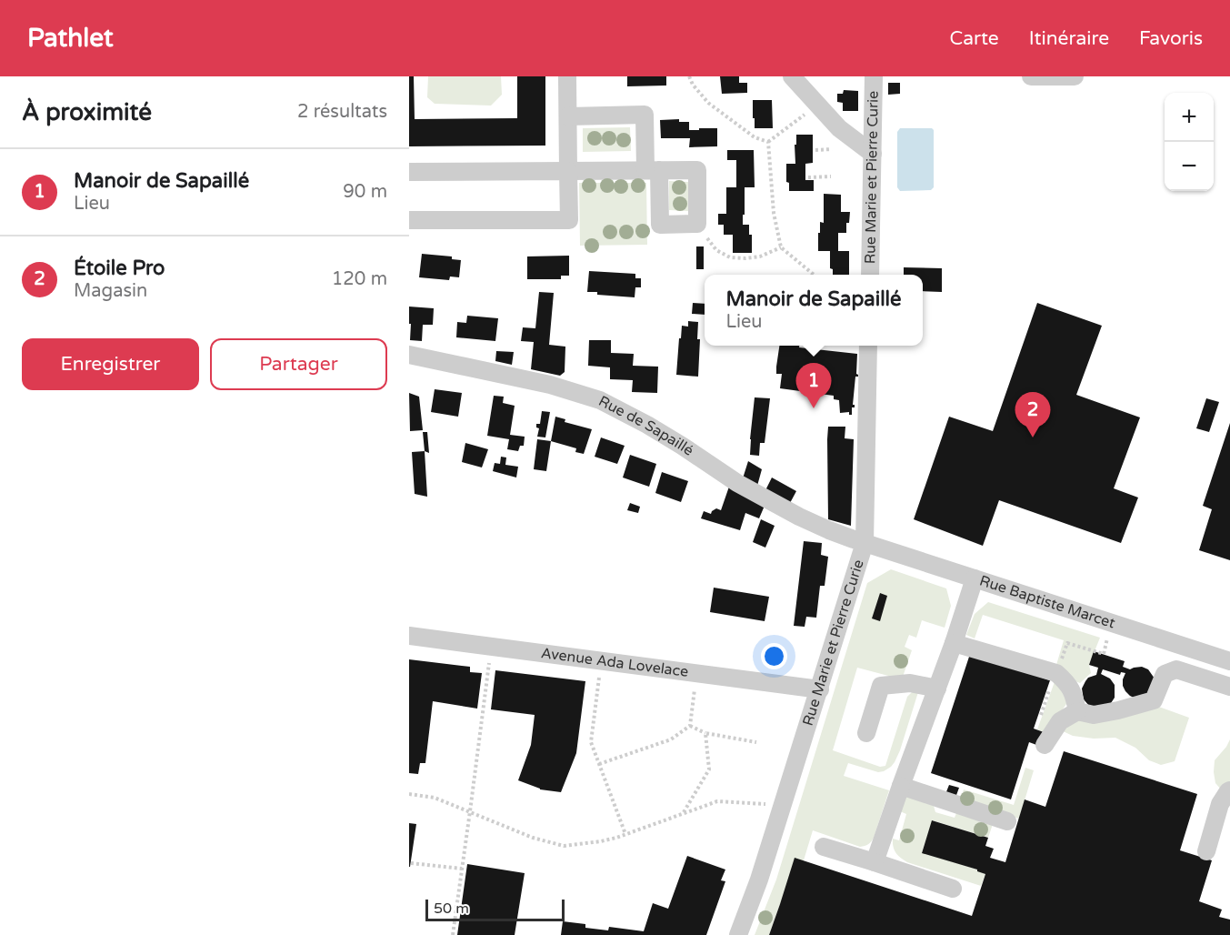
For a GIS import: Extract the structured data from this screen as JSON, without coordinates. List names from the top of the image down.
{
  "streets": {
    "street": [
      "Rue Marie et Pierre Curie",
      "Rue de Sapaillé",
      "Rue Baptiste Marcet",
      "Avenue Ada Lovelace"
    ]
  },
  "crossings": [
    ["Rue Marie et Pierre Curie", "Rue de Sapaillé"],
    ["Rue Marie et Pierre Curie", "Rue Baptiste Marcet"],
    ["Rue Marie et Pierre Curie", "Avenue Ada Lovelace"],
    ["Rue de Sapaillé", "Rue Baptiste Marcet"]
  ],
  "scale_bar": "50 m",
  "page": {
    "header": "Pathlet",
    "nav": ["Carte", "Itinéraire", "Favoris"],
    "heading": ["À proximité", "2 résultats"],
    "map_buttons": ["+", "−"],
    "list": [
      {
        "mark": "1",
        "name": "Manoir de Sapaillé",
        "note": "Lieu",
        "value": "90 m"
      },
      {
        "mark": "2",
        "name": "Étoile Pro",
        "note": "Magasin",
        "value": "120 m"
      }
    ],
    "popup": ["Manoir de Sapaillé", "Lieu"],
    "buttons": ["Enregistrer", "Partager"],
    "pins": ["1", "2"],
    "scale": "50 m"
  }
}
